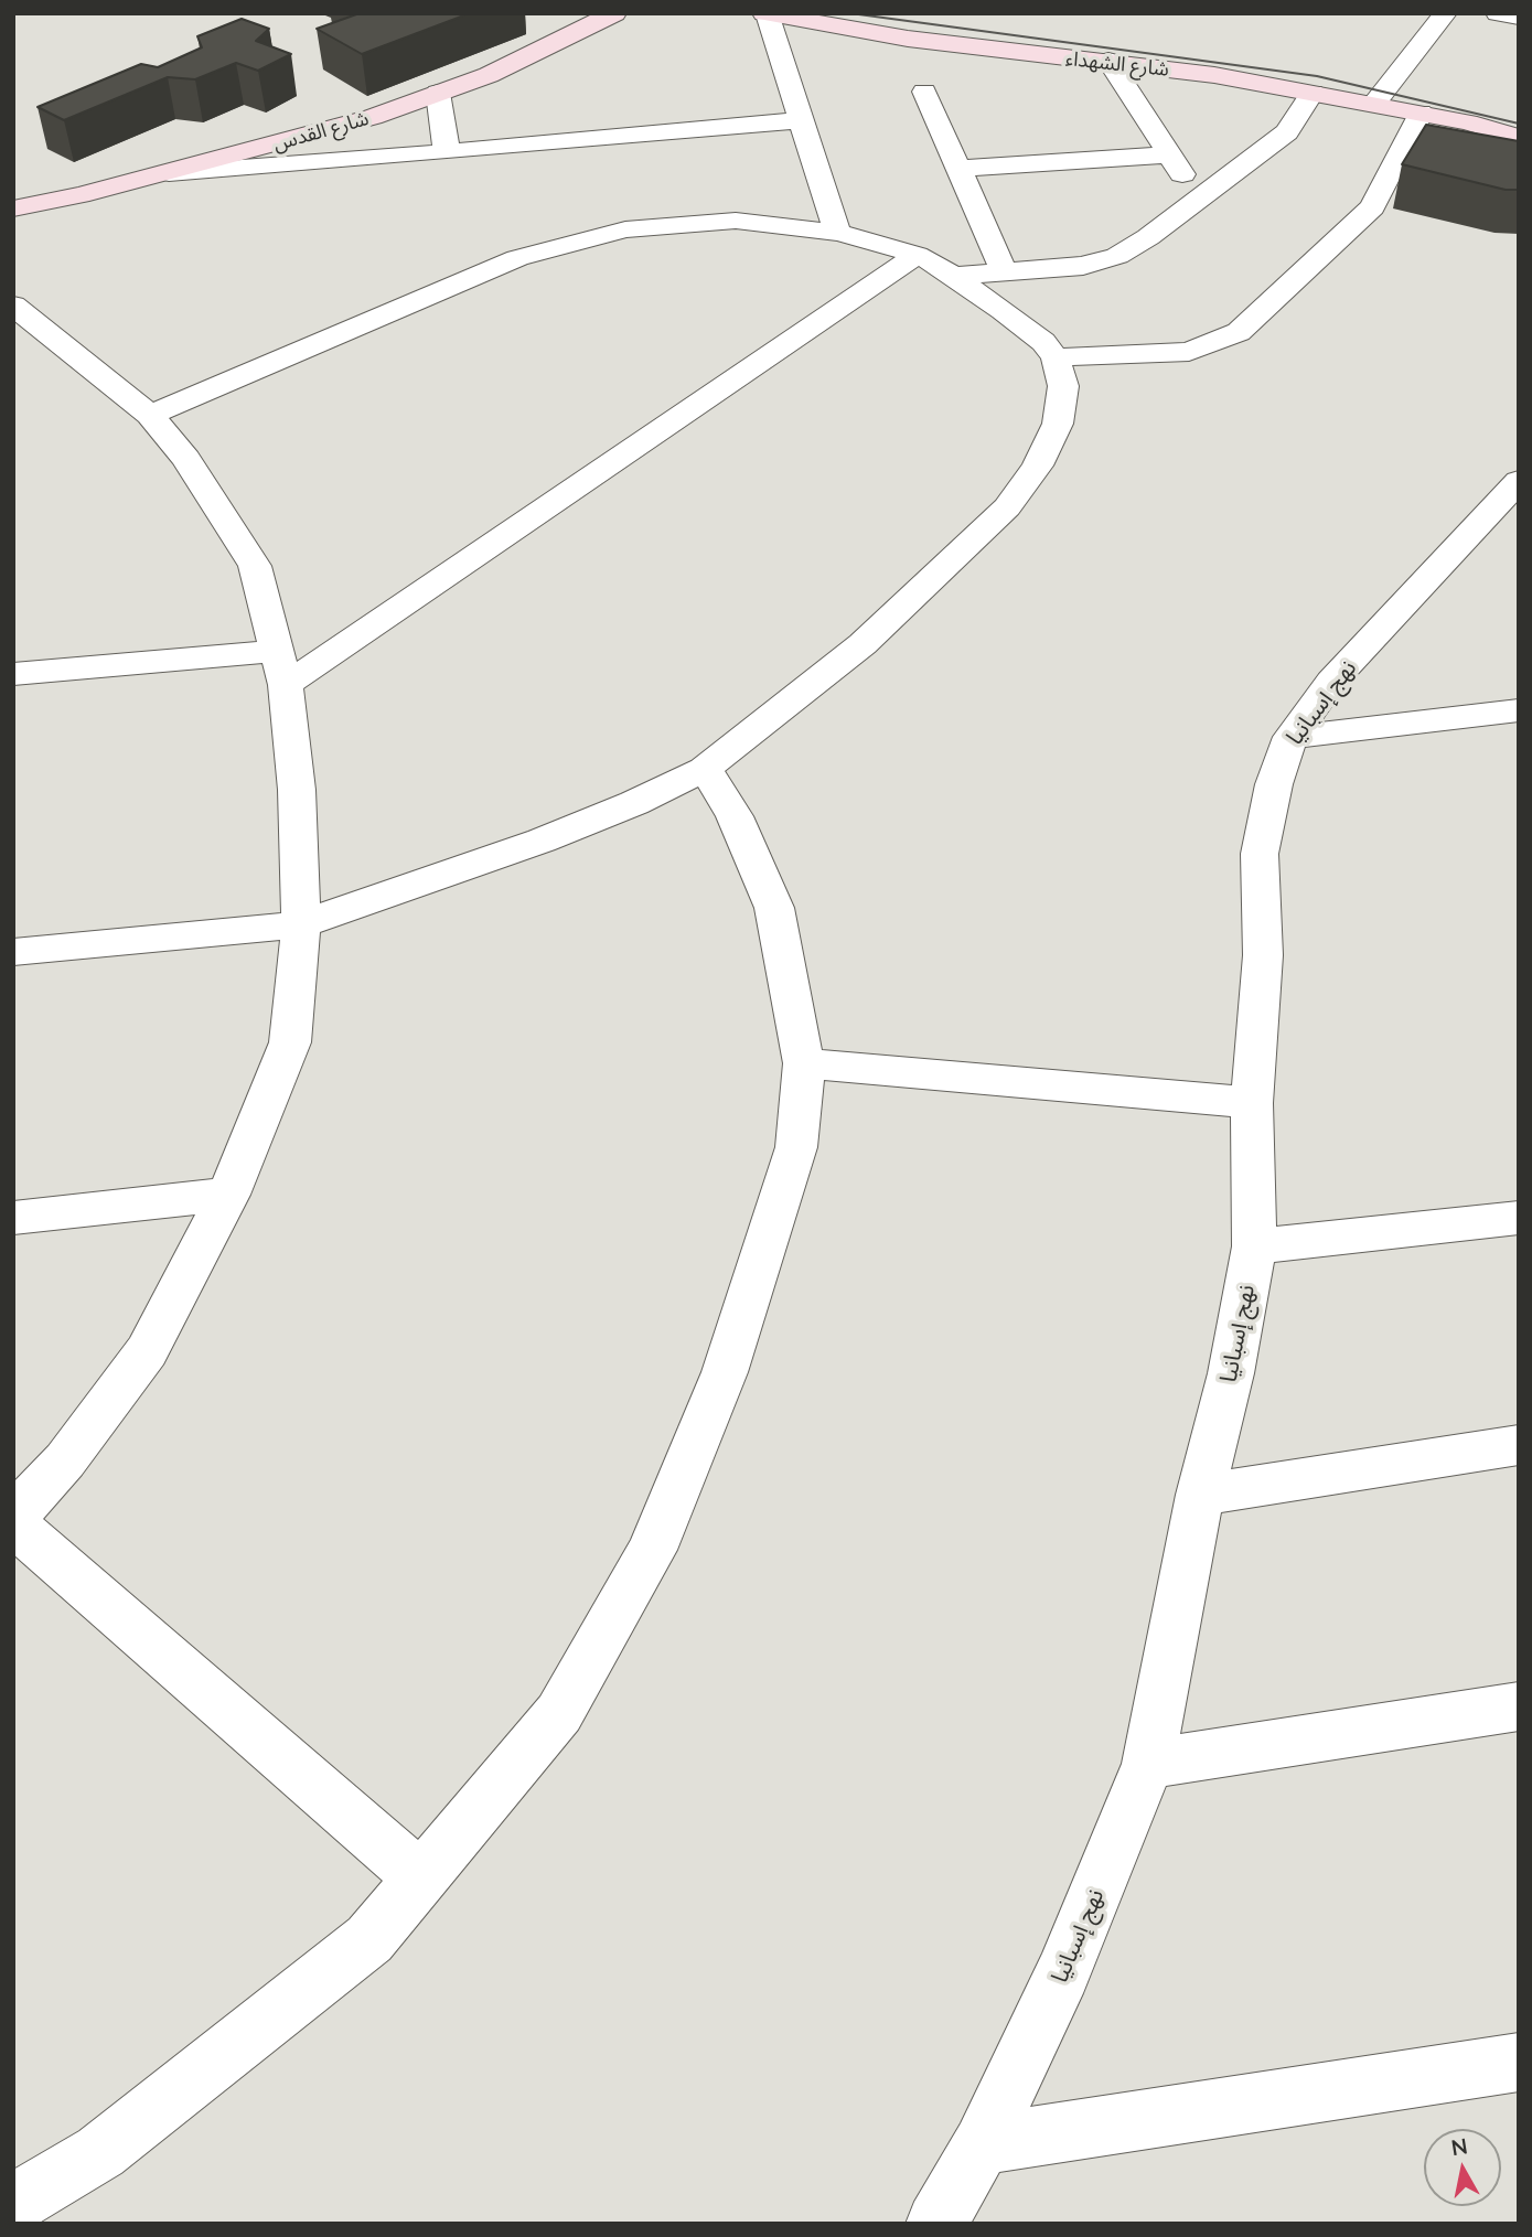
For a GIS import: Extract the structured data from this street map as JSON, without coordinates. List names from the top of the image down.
{
  "streets": {
    "main road": ["شارع الشهداء", "شارع القدس"],
    "street": ["نهج إسبانيا"]
  },
  "north": "top"
}
